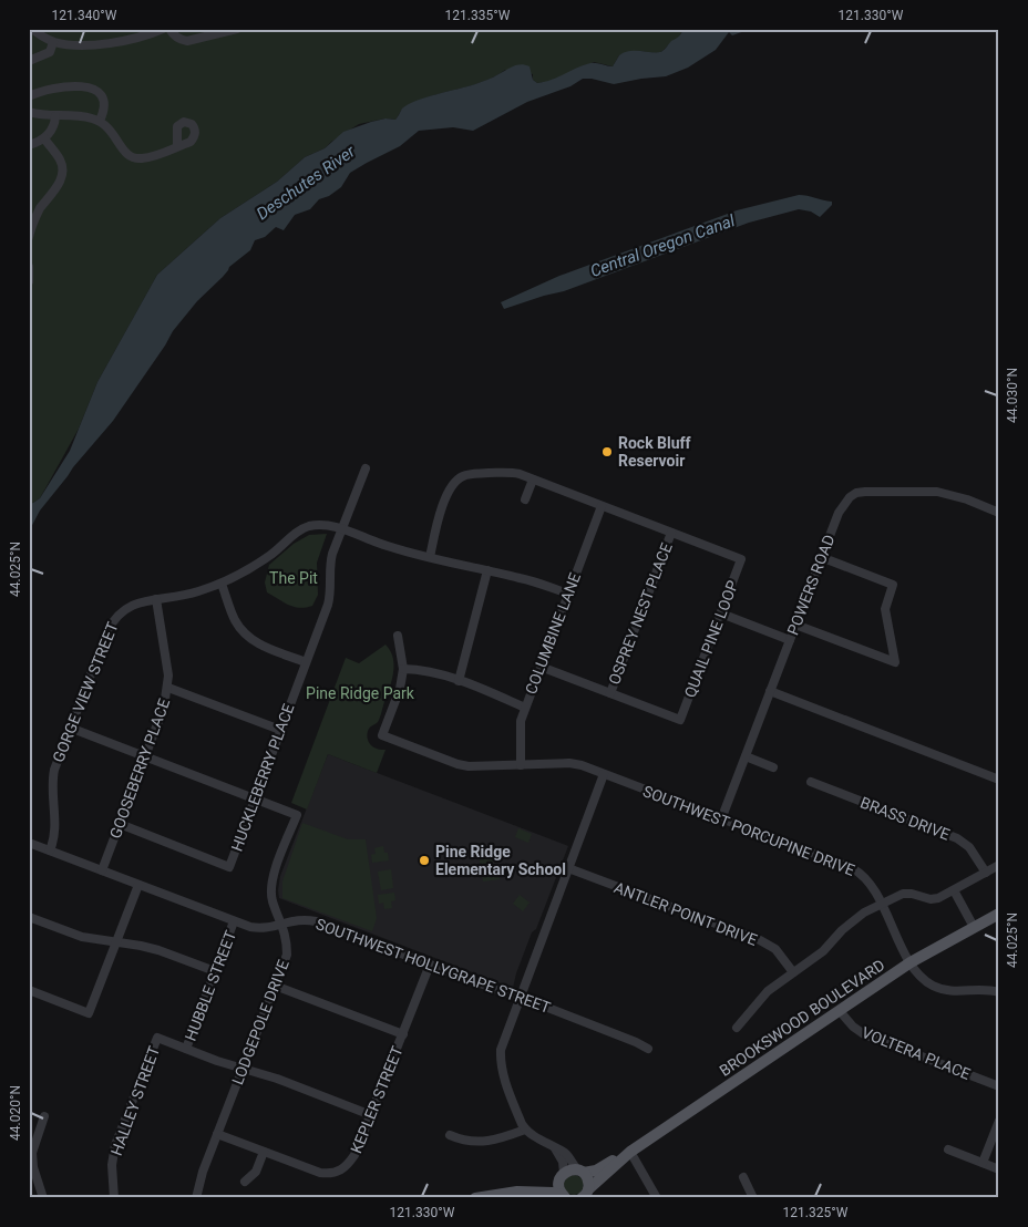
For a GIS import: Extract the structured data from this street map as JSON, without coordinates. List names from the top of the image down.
{
  "streets": {
    "main road": ["BROOKSWOOD BOULEVARD"],
    "street": [
      "POWERS ROAD",
      "OSPREY NEST PLACE",
      "COLUMBINE LANE",
      "QUAIL PINE LOOP",
      "GORGE VIEW STREET",
      "GOOSEBERRY PLACE",
      "HUCKLEBERRY PLACE",
      "BRASS DRIVE",
      "SOUTHWEST PORCUPINE DRIVE",
      "ANTLER POINT DRIVE",
      "SOUTHWEST HOLLYGRAPE STREET",
      "HUBBLE STREET",
      "LODGEPOLE DRIVE",
      "VOLTERA PLACE",
      "KEPLER STREET",
      "HALLEY STREET"
    ]
  },
  "crossings": [
    ["POWERS ROAD", "SOUTHWEST PORCUPINE DRIVE"],
    ["OSPREY NEST PLACE", "QUAIL PINE LOOP"],
    ["COLUMBINE LANE", "QUAIL PINE LOOP"],
    ["COLUMBINE LANE", "GORGE VIEW STREET"],
    ["COLUMBINE LANE", "SOUTHWEST PORCUPINE DRIVE"],
    ["QUAIL PINE LOOP", "GORGE VIEW STREET"],
    ["GORGE VIEW STREET", "GOOSEBERRY PLACE"],
    ["GORGE VIEW STREET", "HUCKLEBERRY PLACE"],
    ["GORGE VIEW STREET", "SOUTHWEST HOLLYGRAPE STREET"],
    ["GOOSEBERRY PLACE", "HUCKLEBERRY PLACE"],
    ["GOOSEBERRY PLACE", "SOUTHWEST HOLLYGRAPE STREET"],
    ["HUCKLEBERRY PLACE", "LODGEPOLE DRIVE"],
    ["SOUTHWEST PORCUPINE DRIVE", "BROOKSWOOD BOULEVARD"],
    ["SOUTHWEST HOLLYGRAPE STREET", "HUBBLE STREET"],
    ["SOUTHWEST HOLLYGRAPE STREET", "LODGEPOLE DRIVE"],
    ["SOUTHWEST HOLLYGRAPE STREET", "KEPLER STREET"],
    ["HUBBLE STREET", "HALLEY STREET"],
    ["BROOKSWOOD BOULEVARD", "VOLTERA PLACE"],
    ["LODGEPOLE DRIVE", "KEPLER STREET"]
  ],
  "water": ["Deschutes River", "Central Oregon Canal"],
  "parks": ["The Pit", "Pine Ridge Park"],
  "places": ["Rock Bluff Reservoir", "Pine Ridge Elementary School"],
  "coordinates": [
    "121.340°W",
    "121.335°W",
    "121.330°W",
    "44.030°N",
    "44.025°N",
    "44.020°N",
    "121.325°W"
  ]
}
